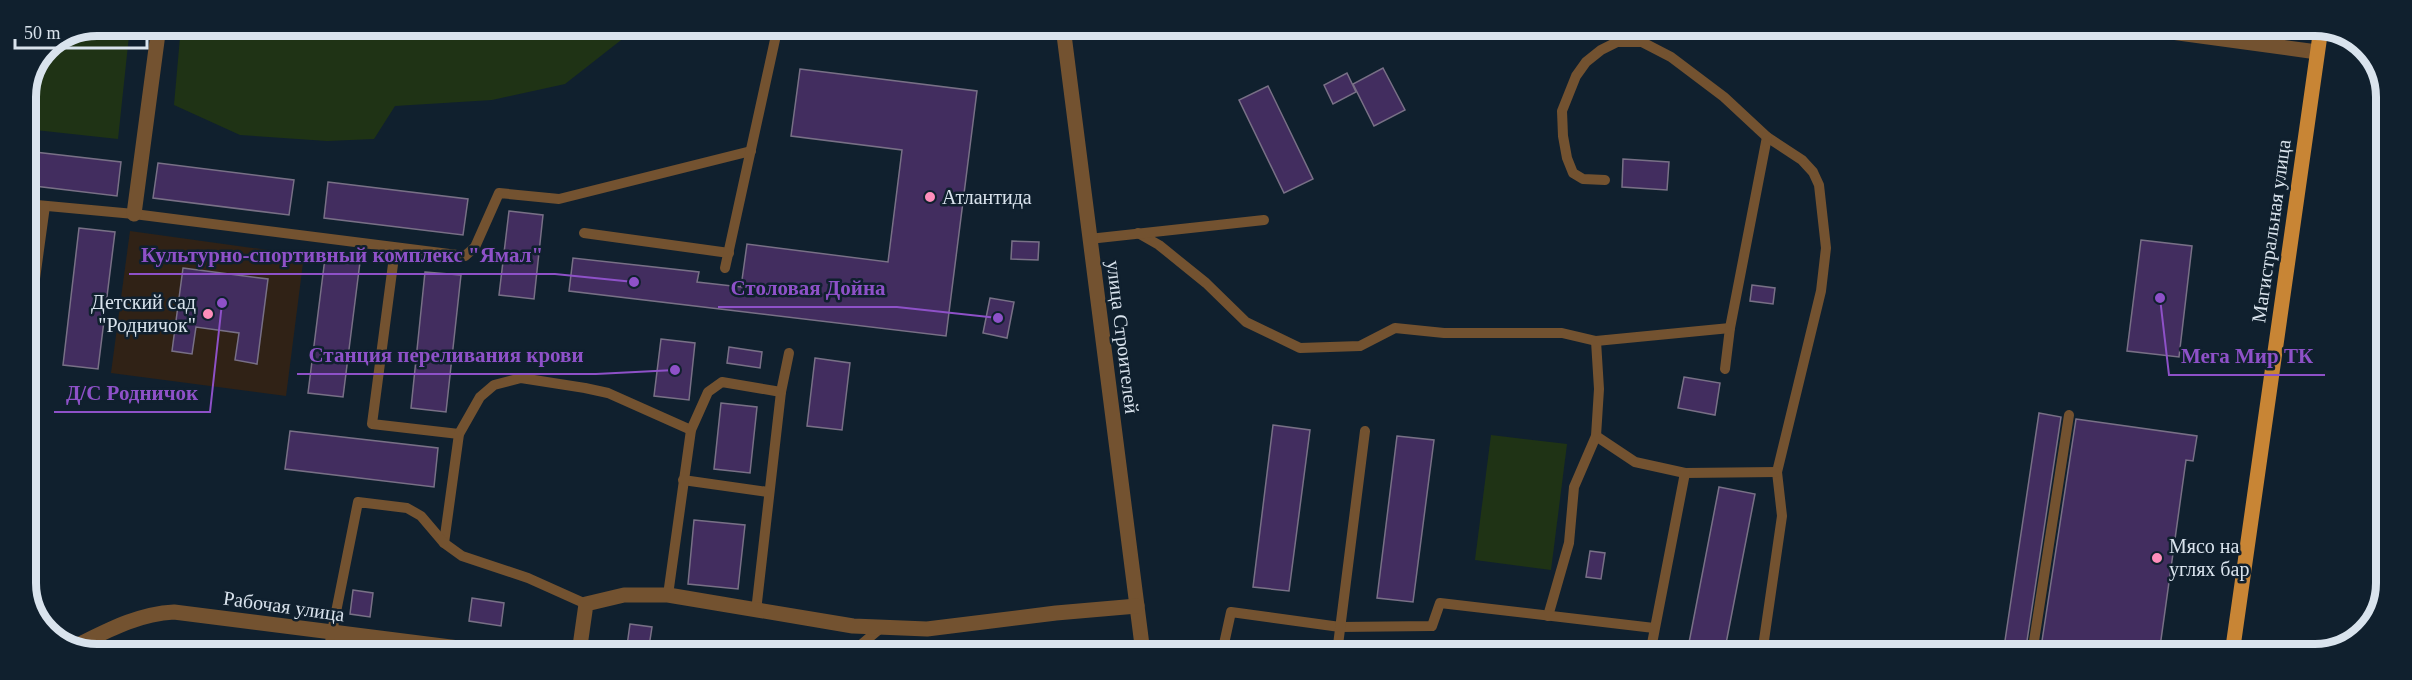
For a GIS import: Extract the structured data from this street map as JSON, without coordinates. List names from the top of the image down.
{
  "streets": {
    "main road": ["Магистральная улица"],
    "street": ["улица Строителей", "Рабочая улица"]
  },
  "places": [
    "Атлантида",
    "Культурно-спортивный комплекс \"Ямал\"",
    "Мега Мир ТК",
    "Д/С Родничок",
    "Детский сад \"Родничок\"",
    "Столовая Дойна",
    "Станция переливания крови",
    "Мясо на углях бар"
  ],
  "scale_bar": "50 m"
}
